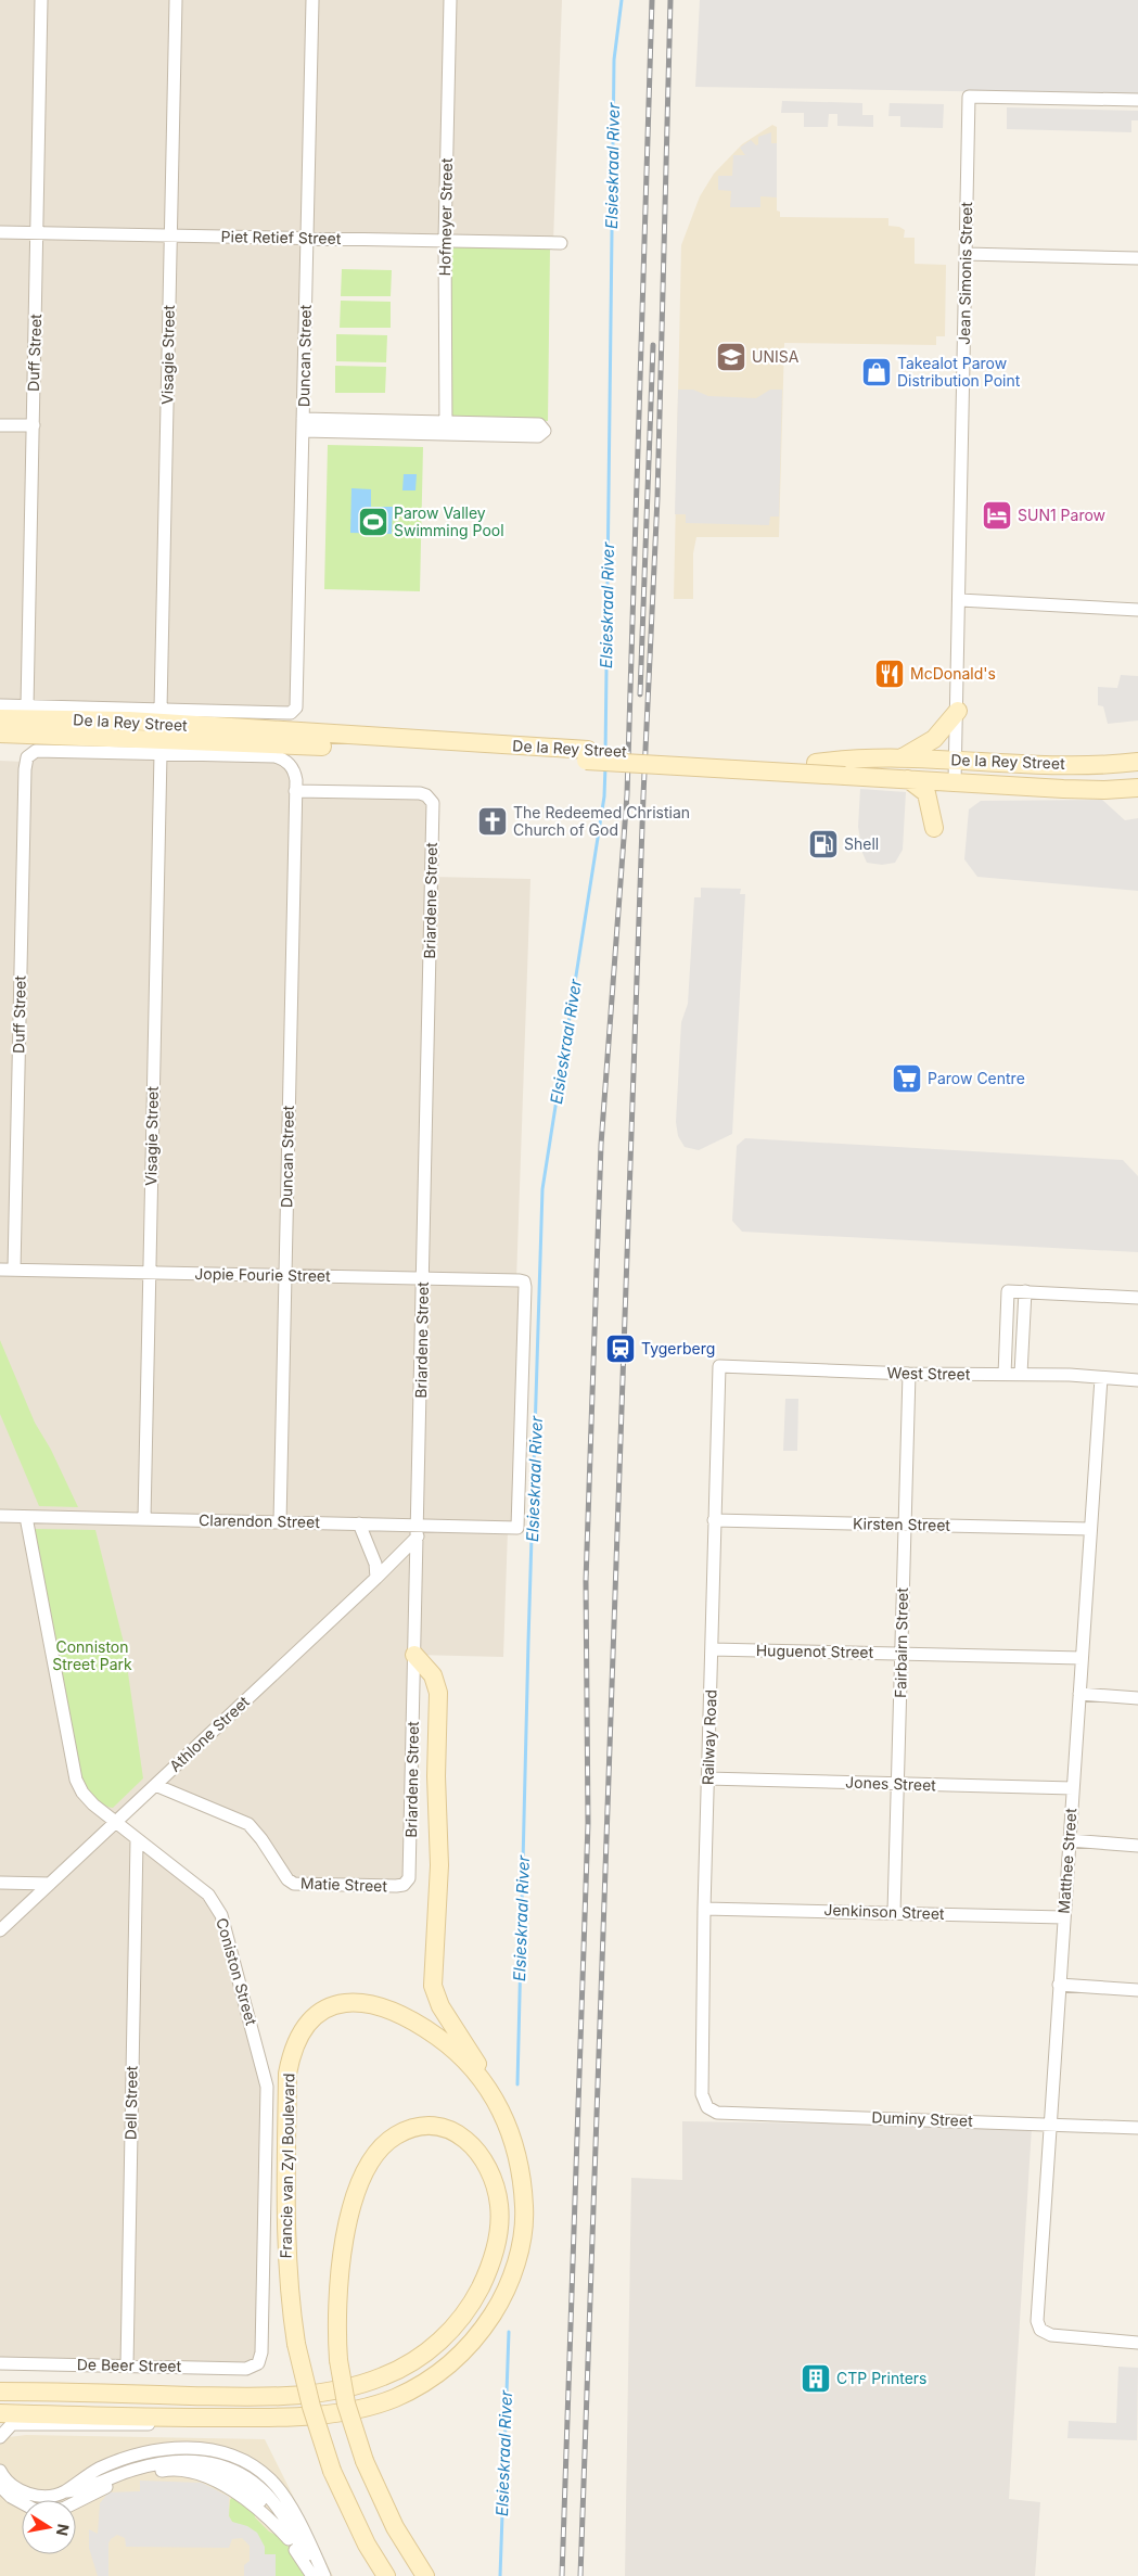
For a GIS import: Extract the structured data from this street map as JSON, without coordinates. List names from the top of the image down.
{
  "streets": {
    "main road": ["De la Rey Street", "Francie van Zyl Boulevard"],
    "street": [
      "Hofmeyer Street",
      "Piet Retief Street",
      "Jean Simonis Street",
      "Duff Street",
      "Visagie Street",
      "Duncan Street",
      "Briardene Street",
      "Jopie Fourie Street",
      "West Street",
      "Clarendon Street",
      "Kirsten Street",
      "Fairbairn Street",
      "Huguenot Street",
      "Athlone Street",
      "Railway Road",
      "Jones Street",
      "Matthee Street",
      "Matie Street",
      "Jenkinson Street",
      "Coniston Street",
      "Dell Street",
      "Duminy Street",
      "De Beer Street"
    ]
  },
  "crossings": [
    ["Hofmeyer Street", "Piet Retief Street"],
    ["Piet Retief Street", "Duff Street"],
    ["Piet Retief Street", "Visagie Street"],
    ["Piet Retief Street", "Duncan Street"],
    ["Jean Simonis Street", "De la Rey Street"],
    ["Duff Street", "De la Rey Street"],
    ["Duff Street", "Jopie Fourie Street"],
    ["Visagie Street", "De la Rey Street"],
    ["Visagie Street", "Jopie Fourie Street"],
    ["Visagie Street", "Clarendon Street"],
    ["Duncan Street", "De la Rey Street"],
    ["Duncan Street", "Briardene Street"],
    ["Duncan Street", "Jopie Fourie Street"],
    ["Duncan Street", "Clarendon Street"],
    ["De la Rey Street", "Briardene Street"],
    ["Briardene Street", "Jopie Fourie Street"],
    ["Briardene Street", "Clarendon Street"],
    ["Briardene Street", "Athlone Street"],
    ["Briardene Street", "Matie Street"],
    ["Jopie Fourie Street", "Clarendon Street"],
    ["West Street", "Fairbairn Street"],
    ["West Street", "Railway Road"],
    ["West Street", "Matthee Street"],
    ["Clarendon Street", "Athlone Street"],
    ["Clarendon Street", "Coniston Street"],
    ["Kirsten Street", "Fairbairn Street"],
    ["Kirsten Street", "Railway Road"],
    ["Kirsten Street", "Matthee Street"],
    ["Fairbairn Street", "Huguenot Street"],
    ["Fairbairn Street", "Jones Street"],
    ["Fairbairn Street", "Jenkinson Street"],
    ["Huguenot Street", "Railway Road"],
    ["Huguenot Street", "Matthee Street"],
    ["Athlone Street", "Matie Street"],
    ["Athlone Street", "Coniston Street"],
    ["Railway Road", "Jones Street"],
    ["Railway Road", "Jenkinson Street"],
    ["Railway Road", "Duminy Street"],
    ["Jones Street", "Matthee Street"],
    ["Matthee Street", "Jenkinson Street"],
    ["Matthee Street", "Duminy Street"],
    ["Coniston Street", "Dell Street"],
    ["Coniston Street", "De Beer Street"],
    ["Dell Street", "De Beer Street"]
  ],
  "water": ["Elsieskraal River"],
  "parks": ["Conniston Street Park"],
  "places": {
    "school or university": ["UNISA"],
    "shop": ["Takealot Parow Distribution Point"],
    "hotel": ["SUN1 Parow"],
    "sports": ["Parow Valley Swimming Pool"],
    "restaurant": ["McDonald's"],
    "church": ["The Redeemed Christian Church of God"],
    "fuel station": ["Shell"],
    "supermarket": ["Parow Centre"],
    "station": ["Tygerberg"],
    "building": ["CTP Printers"]
  },
  "north": "right"
}
